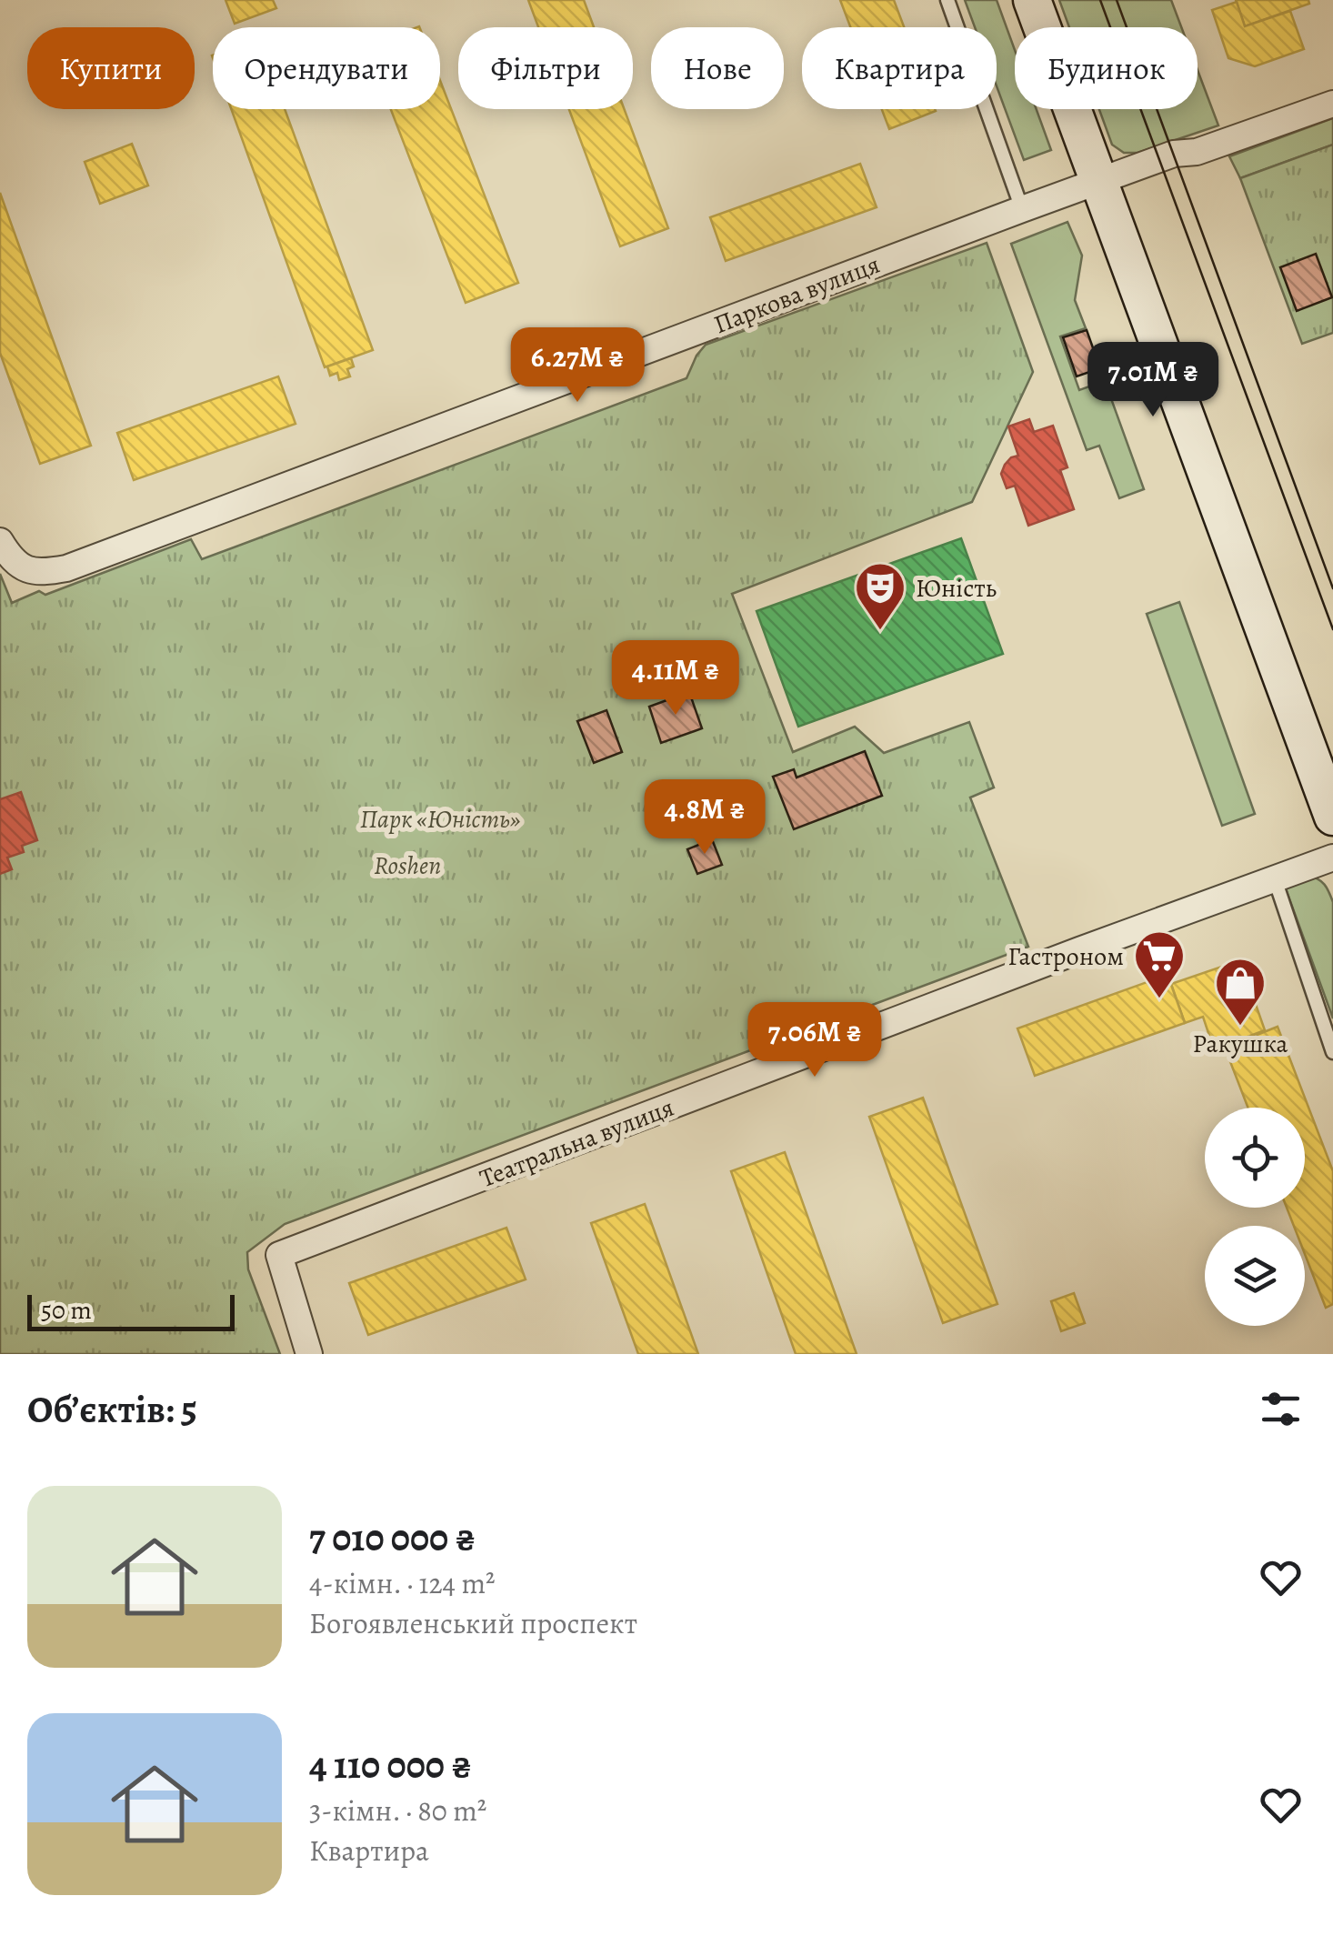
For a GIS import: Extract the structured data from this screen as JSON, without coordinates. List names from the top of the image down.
{
  "streets": {
    "street": ["Паркова вулиця", "Театральна вулиця"]
  },
  "parks": ["Парк «Юність»", "Roshen"],
  "places": {
    "theatre": ["Юність"],
    "supermarket": ["Гастроном"],
    "shop": ["Ракушка"]
  },
  "scale_bar": "50 m",
  "page": {
    "chip": [
      "Купити",
      "Орендувати",
      "Фільтри",
      "Нове",
      "Квартира",
      "Будинок"
    ],
    "price": [
      "6.27M ₴",
      "7.01M ₴",
      "4.11M ₴",
      "4.8M ₴",
      "7.06M ₴"
    ],
    "scale": "50 m",
    "heading": "Об’єктів: 5",
    "list": [
      {
        "name": "7 010 000 ₴",
        "note": "4-кімн. · 124 m² · Богоявленський проспект"
      },
      {
        "name": "4 110 000 ₴",
        "note": "3-кімн. · 80 m² · Квартира"
      }
    ]
  }
}
